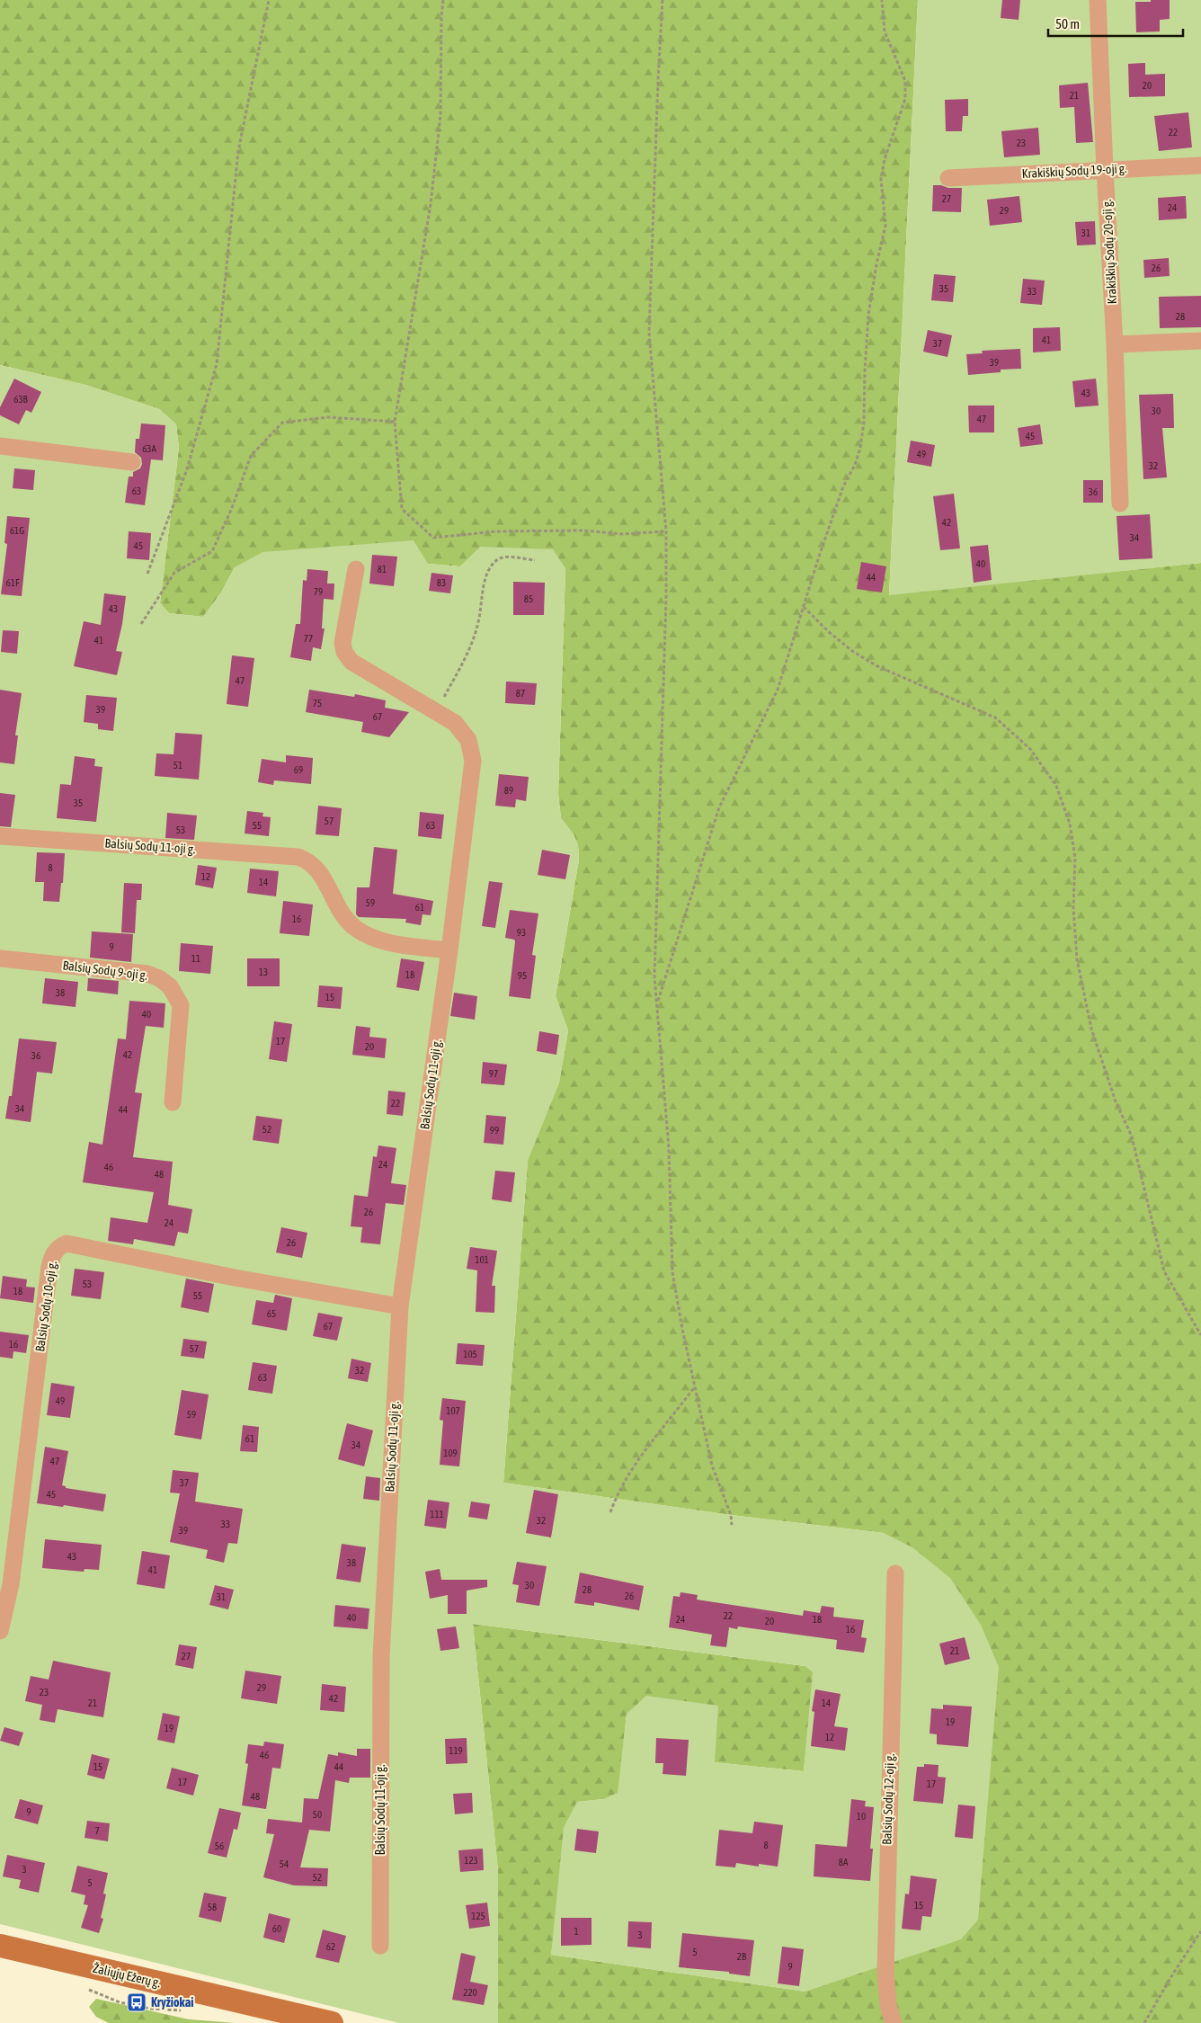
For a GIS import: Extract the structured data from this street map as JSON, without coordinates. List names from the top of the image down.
{
  "streets": {
    "main road": ["Žaliųjų Ežerų g."],
    "street": [
      "Krakiškių Sodų 19-oji g.",
      "Krakiškių Sodų 20-oji g.",
      "Balsių Sodų 11-oji g.",
      "Balsių Sodų 9-oji g.",
      "Balsių Sodų 10-oji g.",
      "Balsių Sodų 12-oji g."
    ]
  },
  "crossings": [
    ["Krakiškių Sodų 19-oji g.", "Krakiškių Sodų 20-oji g."],
    ["Balsių Sodų 11-oji g.", "Balsių Sodų 10-oji g."]
  ],
  "places": {
    "bus stop": ["Kryžiokai"]
  },
  "house_numbers": [
    "20",
    "21",
    "22",
    "23",
    "27",
    "24",
    "29",
    "31",
    "26",
    "35",
    "33",
    "28",
    "41",
    "37",
    "39",
    "43",
    "63B",
    "30",
    "47",
    "45",
    "63A",
    "49",
    "32",
    "63",
    "36",
    "42",
    "61G",
    "34",
    "45",
    "40",
    "81",
    "44",
    "61F",
    "83",
    "79",
    "85",
    "43",
    "77",
    "41",
    "47",
    "87",
    "75",
    "39",
    "67",
    "51",
    "69",
    "89",
    "35",
    "57",
    "55",
    "63",
    "53",
    "8",
    "12",
    "14",
    "59",
    "61",
    "16",
    "93",
    "9",
    "11",
    "13",
    "18",
    "95",
    "38",
    "15",
    "40",
    "17",
    "20",
    "42",
    "36",
    "97",
    "22",
    "34",
    "44",
    "52",
    "99",
    "24",
    "46",
    "48",
    "26",
    "24",
    "26",
    "101",
    "53",
    "18",
    "55",
    "65",
    "67",
    "16",
    "57",
    "105",
    "32",
    "63",
    "49",
    "107",
    "59",
    "61",
    "34",
    "109",
    "47",
    "37",
    "45",
    "111",
    "32",
    "33",
    "39",
    "43",
    "38",
    "41",
    "30",
    "28",
    "26",
    "31",
    "22",
    "40",
    "24",
    "18",
    "20",
    "16",
    "21",
    "27",
    "29",
    "23",
    "42",
    "21",
    "14",
    "19",
    "19",
    "12",
    "119",
    "46",
    "15",
    "44",
    "17",
    "17",
    "48",
    "9",
    "50",
    "10",
    "7",
    "8",
    "56",
    "123",
    "8A",
    "54",
    "3",
    "52",
    "5",
    "15",
    "58",
    "125",
    "60",
    "1",
    "3",
    "62",
    "5",
    "2B",
    "9",
    "220"
  ],
  "scale_bar": "50 m"
}
